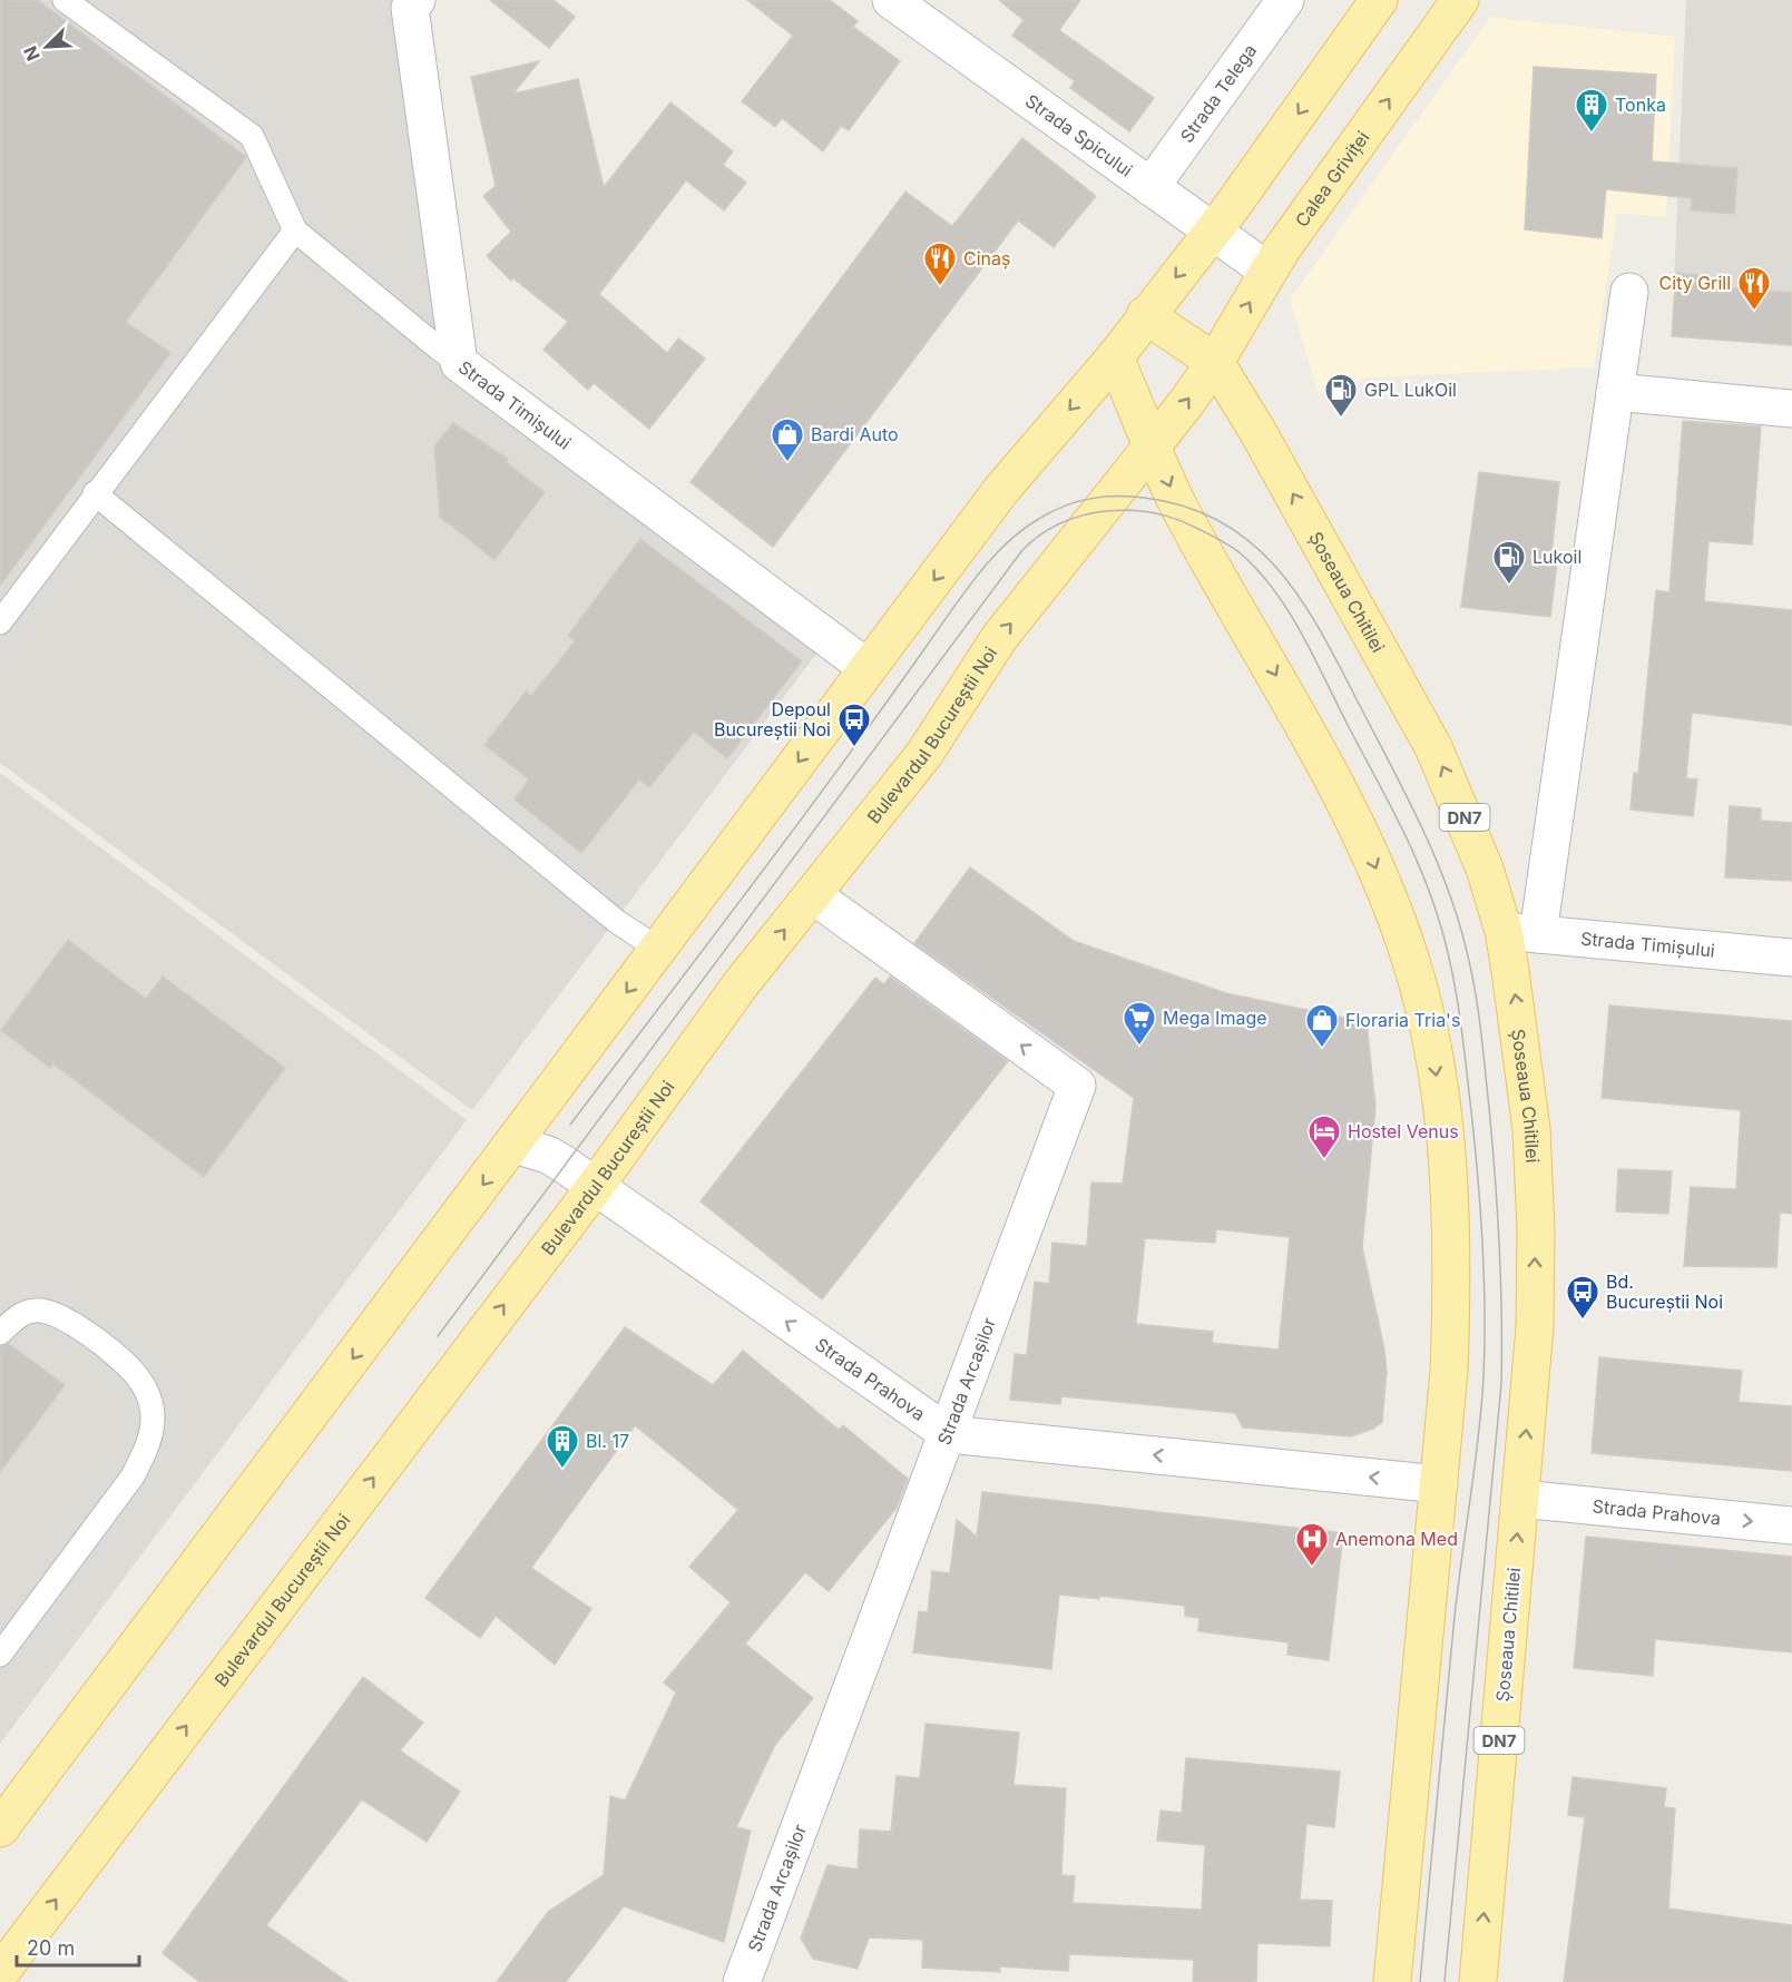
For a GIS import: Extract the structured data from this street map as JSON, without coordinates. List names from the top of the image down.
{
  "streets": {
    "main road": [
      "Calea Griviței",
      "Șoseaua Chitilei",
      "Bulevardul Bucureștii Noi",
      "DN7"
    ],
    "street": [
      "Strada Telega",
      "Strada Spicului",
      "Strada Timișului",
      "Strada Prahova",
      "Strada Arcașilor"
    ]
  },
  "crossings": [
    ["Strada Telega", "Strada Spicului"],
    ["Strada Spicului", "Calea Griviței"],
    ["Calea Griviței", "Șoseaua Chitilei"],
    ["Calea Griviței", "Bulevardul Bucureștii Noi"],
    ["Strada Timișului", "Șoseaua Chitilei"],
    ["Șoseaua Chitilei", "Bulevardul Bucureștii Noi"],
    ["Șoseaua Chitilei", "Strada Prahova"],
    ["Bulevardul Bucureștii Noi", "Strada Prahova"],
    ["Bulevardul Bucureștii Noi", "Strada Arcașilor"],
    ["Strada Prahova", "Strada Arcașilor"]
  ],
  "places": {
    "building": ["Tonka", "Bl. 17"],
    "restaurant": ["Cinaș", "City Grill"],
    "fuel station": ["GPL LukOil", "Lukoil"],
    "shop": ["Bardi Auto", "Floraria Tria's"],
    "bus stop": ["Depoul Bucureștii Noi", "Bd. Bucureștii Noi"],
    "supermarket": ["Mega Image"],
    "hotel": ["Hostel Venus"],
    "hospital": ["Anemona Med"]
  },
  "scale_bar": "20 m",
  "north": "bottom left"
}
